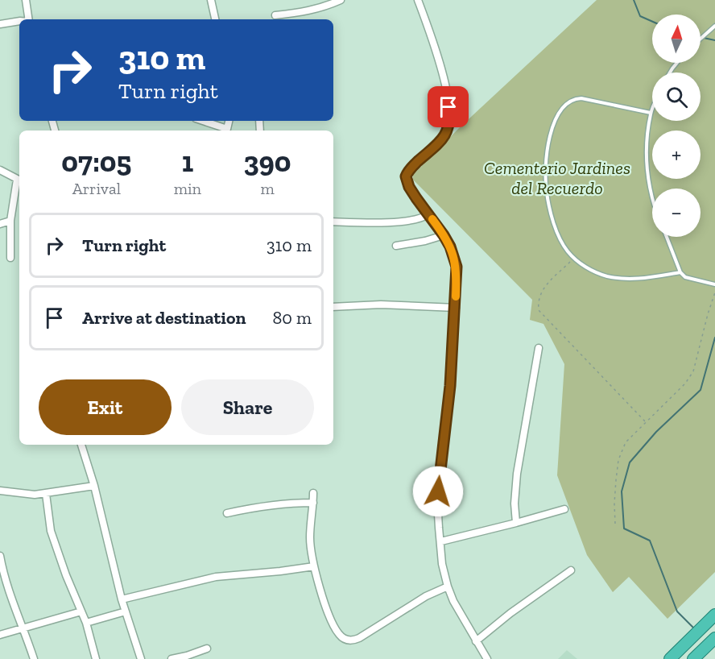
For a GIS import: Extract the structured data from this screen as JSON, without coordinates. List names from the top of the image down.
{
  "parks": ["Cementerio Jardines del Recuerdo"],
  "north": "top",
  "page": {
    "map_buttons": ["+", "−"],
    "turn": ["310 m", "Turn right"],
    "eta": [
      "07:05",
      "Arrival",
      "1",
      "min",
      "390",
      "m"
    ],
    "list": [
      {
        "name": "Turn right",
        "value": "310 m"
      },
      {
        "name": "Arrive at destination",
        "value": "80 m"
      }
    ],
    "buttons": ["Exit", "Share"]
  }
}
